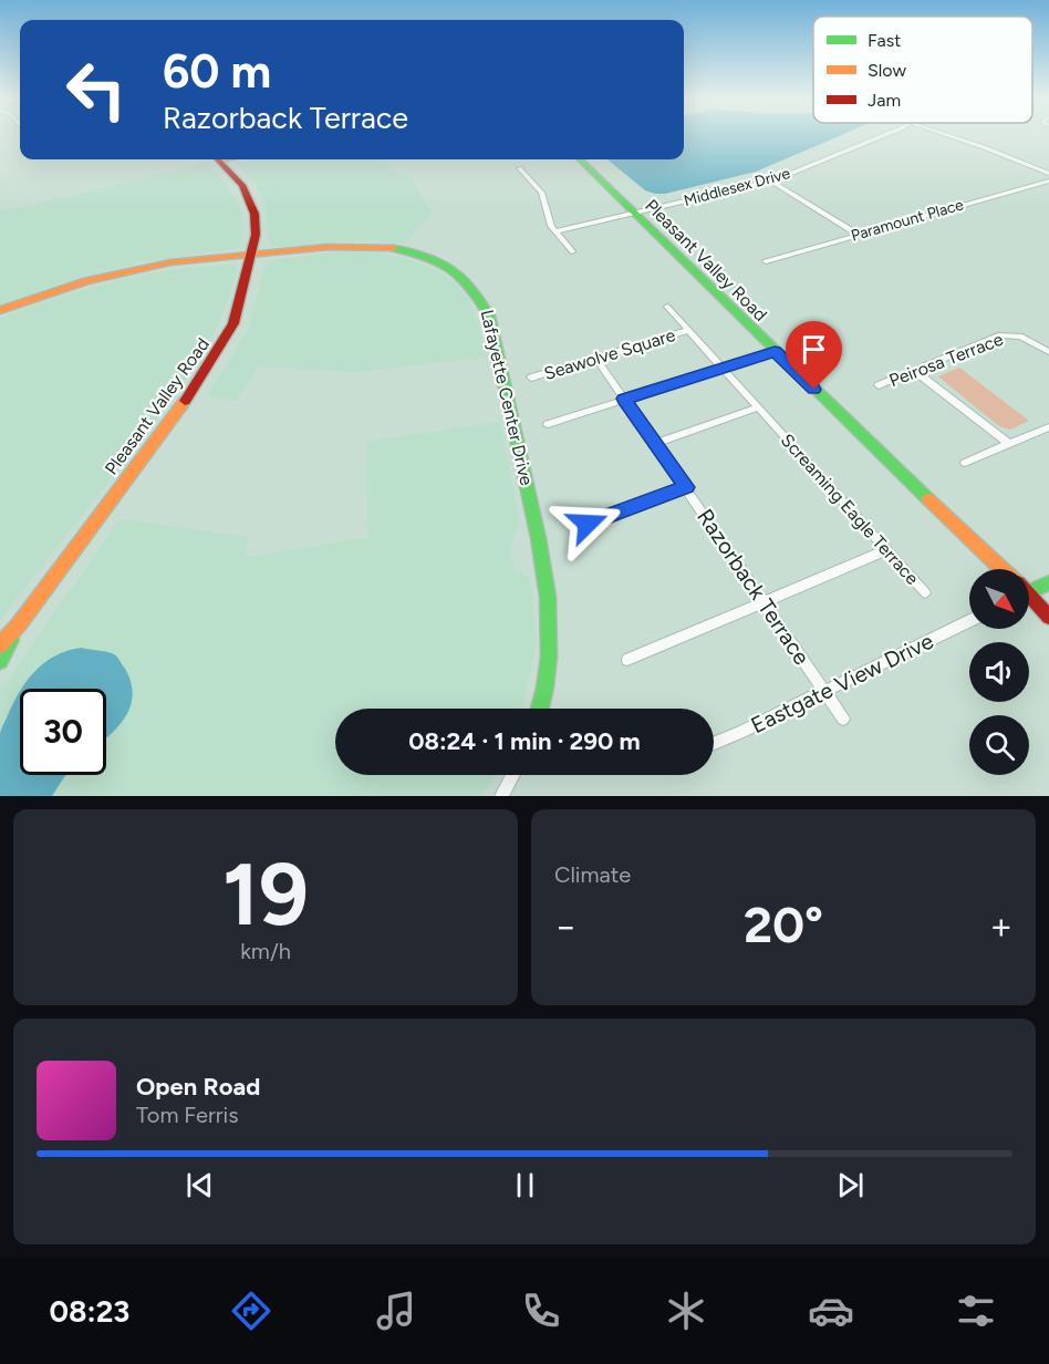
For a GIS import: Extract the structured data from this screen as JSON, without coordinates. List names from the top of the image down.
{
  "streets": {
    "street": [
      "Middlesex Drive",
      "Paramount Place",
      "Pleasant Valley Road",
      "Seawolve Square",
      "Peirosa Terrace",
      "Lafayette Center Drive",
      "Screaming Eagle Terrace",
      "Razorback Terrace",
      "Eastgate View Drive"
    ]
  },
  "crossings": [
    ["Middlesex Drive", "Pleasant Valley Road"],
    ["Pleasant Valley Road", "Lafayette Center Drive"],
    ["Seawolve Square", "Screaming Eagle Terrace"],
    ["Seawolve Square", "Razorback Terrace"],
    ["Razorback Terrace", "Eastgate View Drive"]
  ],
  "legend": ["Fast", "Slow", "Jam"],
  "north": "bottom right",
  "page": {
    "turn": ["60 m", "Razorback Terrace"],
    "limit": "30",
    "trip": "08:24 · 1 min · 290 m",
    "tile": [
      ["19", "km/h"],
      "Climate"
    ],
    "heat": ["−", "20°", "+"],
    "song": ["Open Road", "Tom Ferris"],
    "tabs": "08:23"
  }
}
